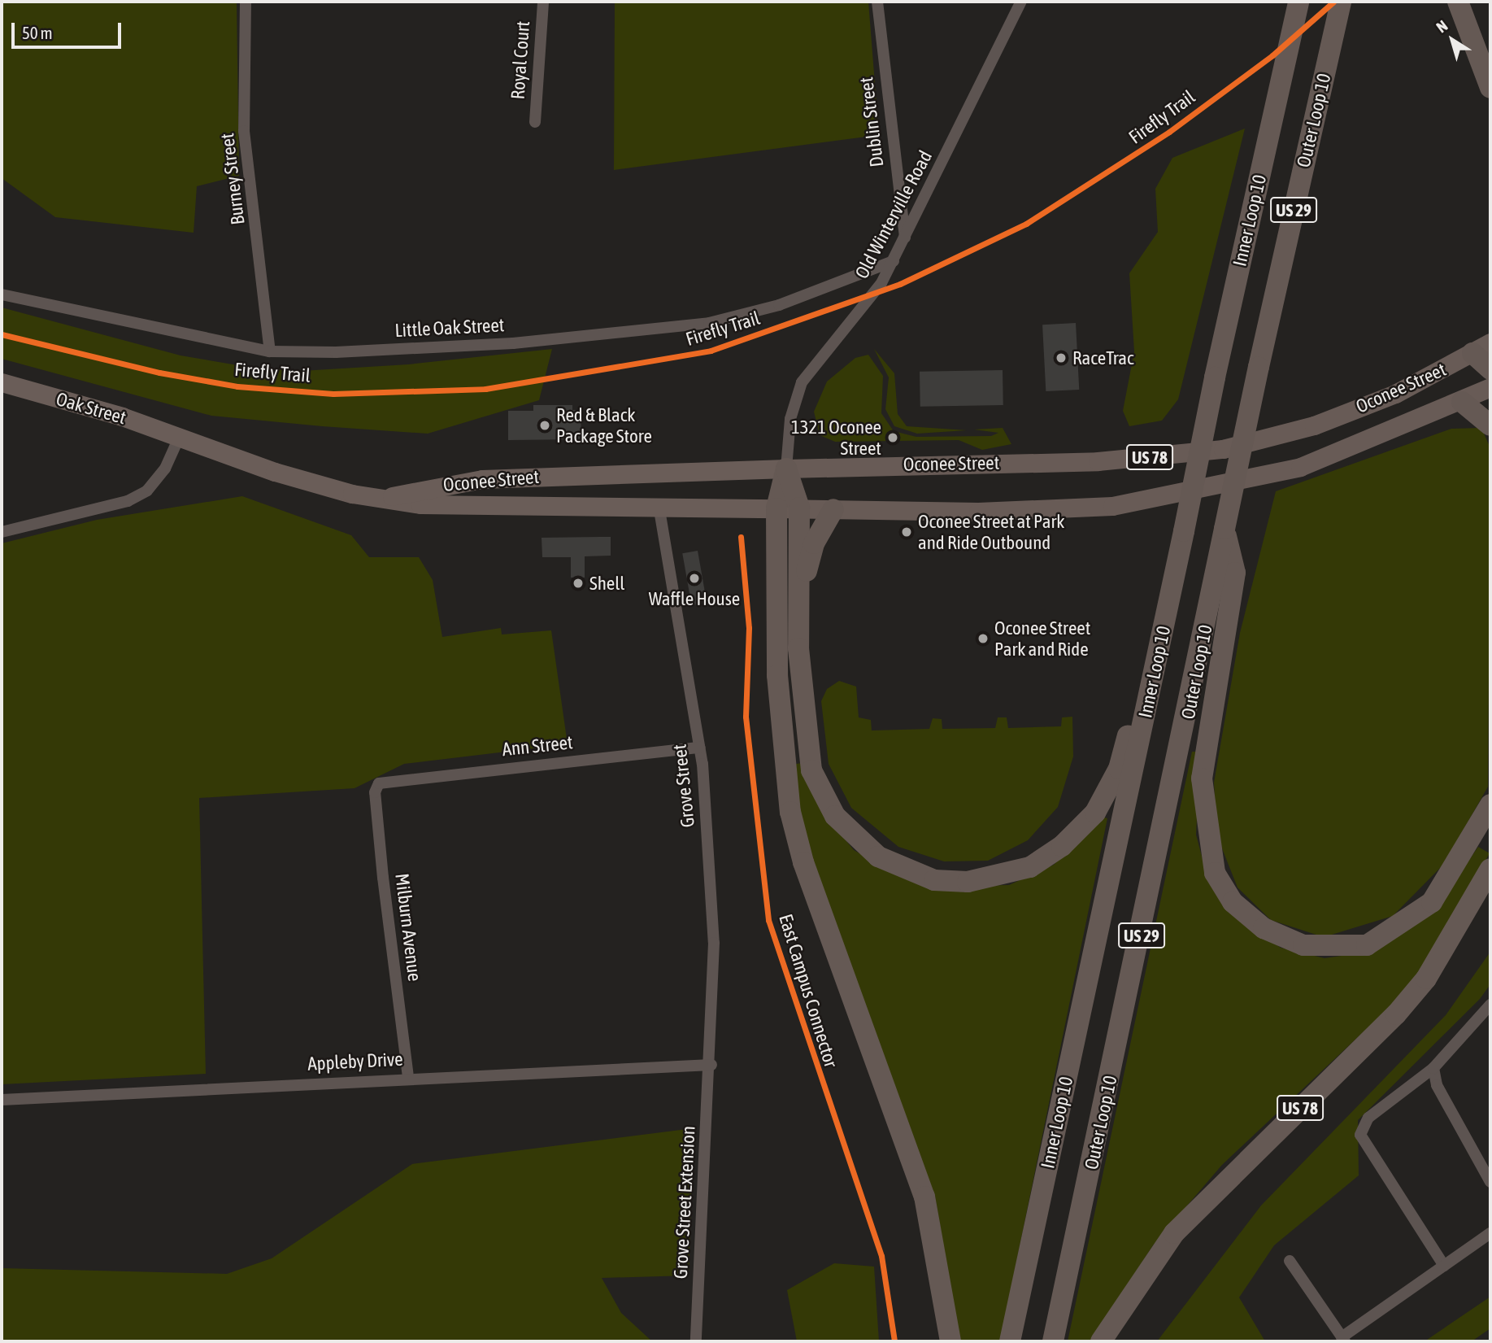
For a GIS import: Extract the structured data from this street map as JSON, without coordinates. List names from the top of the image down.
{
  "streets": {
    "highway": [
      "Outer Loop 10",
      "US 29",
      "Inner Loop 10",
      "Oconee Street",
      "US 78"
    ],
    "main road": ["Oak Street"],
    "street": [
      "Royal Court",
      "Dublin Street",
      "Burney Street",
      "Old Winterville Road",
      "Little Oak Street",
      "Ann Street",
      "Grove Street",
      "Milburn Avenue",
      "Appleby Drive",
      "Grove Street Extension"
    ],
    "cycle path": ["Firefly Trail", "East Campus Connector"]
  },
  "crossings": [
    ["Dublin Street", "Old Winterville Road"],
    ["Burney Street", "Little Oak Street"],
    ["Old Winterville Road", "Little Oak Street"],
    ["Old Winterville Road", "Oconee Street"],
    ["Oconee Street", "Oak Street"],
    ["Oconee Street", "Grove Street"],
    ["Ann Street", "Grove Street"],
    ["Ann Street", "Milburn Avenue"],
    ["Grove Street", "Appleby Drive"],
    ["Grove Street", "Grove Street Extension"],
    ["Milburn Avenue", "Appleby Drive"],
    ["Appleby Drive", "Grove Street Extension"]
  ],
  "places": [
    "RaceTrac",
    "Red & Black Package Store",
    "1321 Oconee Street",
    "Oconee Street at Park and Ride Outbound",
    "Waffle House",
    "Shell",
    "Oconee Street Park and Ride"
  ],
  "scale_bar": "50 m",
  "north": "top left"
}
